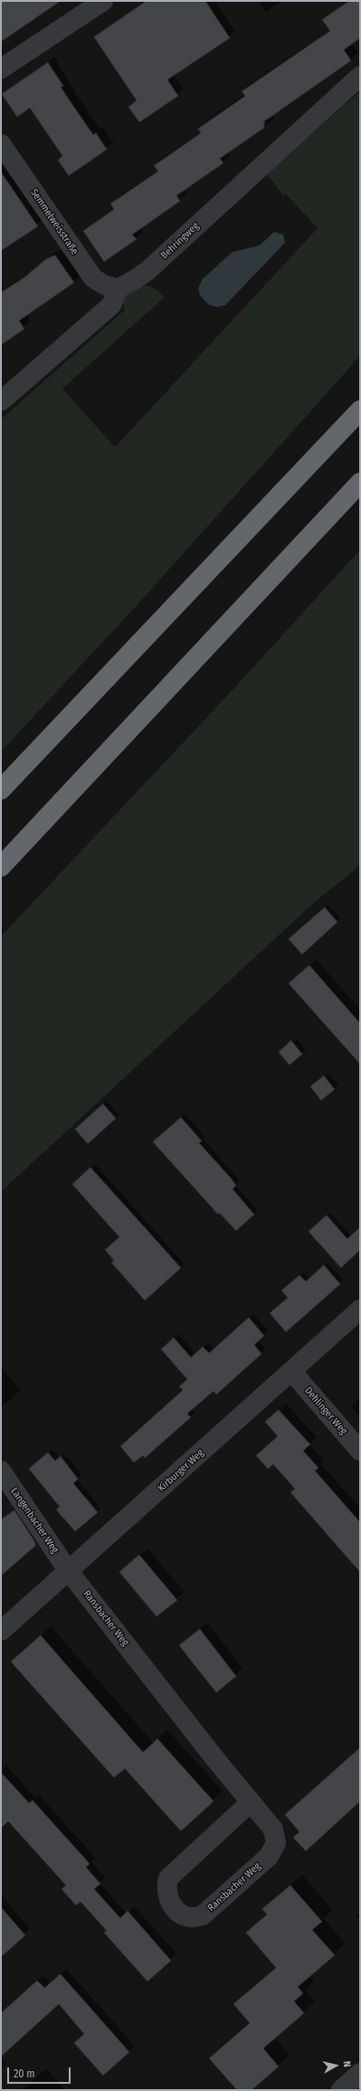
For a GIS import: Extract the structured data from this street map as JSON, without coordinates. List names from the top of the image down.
{
  "streets": {
    "street": [
      "Semmelweisstraße",
      "Behringweg",
      "Dehlinger Weg",
      "Kirburger Weg",
      "Langenbacher Weg",
      "Ransbacher Weg"
    ]
  },
  "crossings": [
    ["Semmelweisstraße", "Behringweg"],
    ["Dehlinger Weg", "Kirburger Weg"],
    ["Kirburger Weg", "Langenbacher Weg"],
    ["Kirburger Weg", "Ransbacher Weg"],
    ["Langenbacher Weg", "Ransbacher Weg"]
  ],
  "scale_bar": "20 m",
  "north": "right"
}
